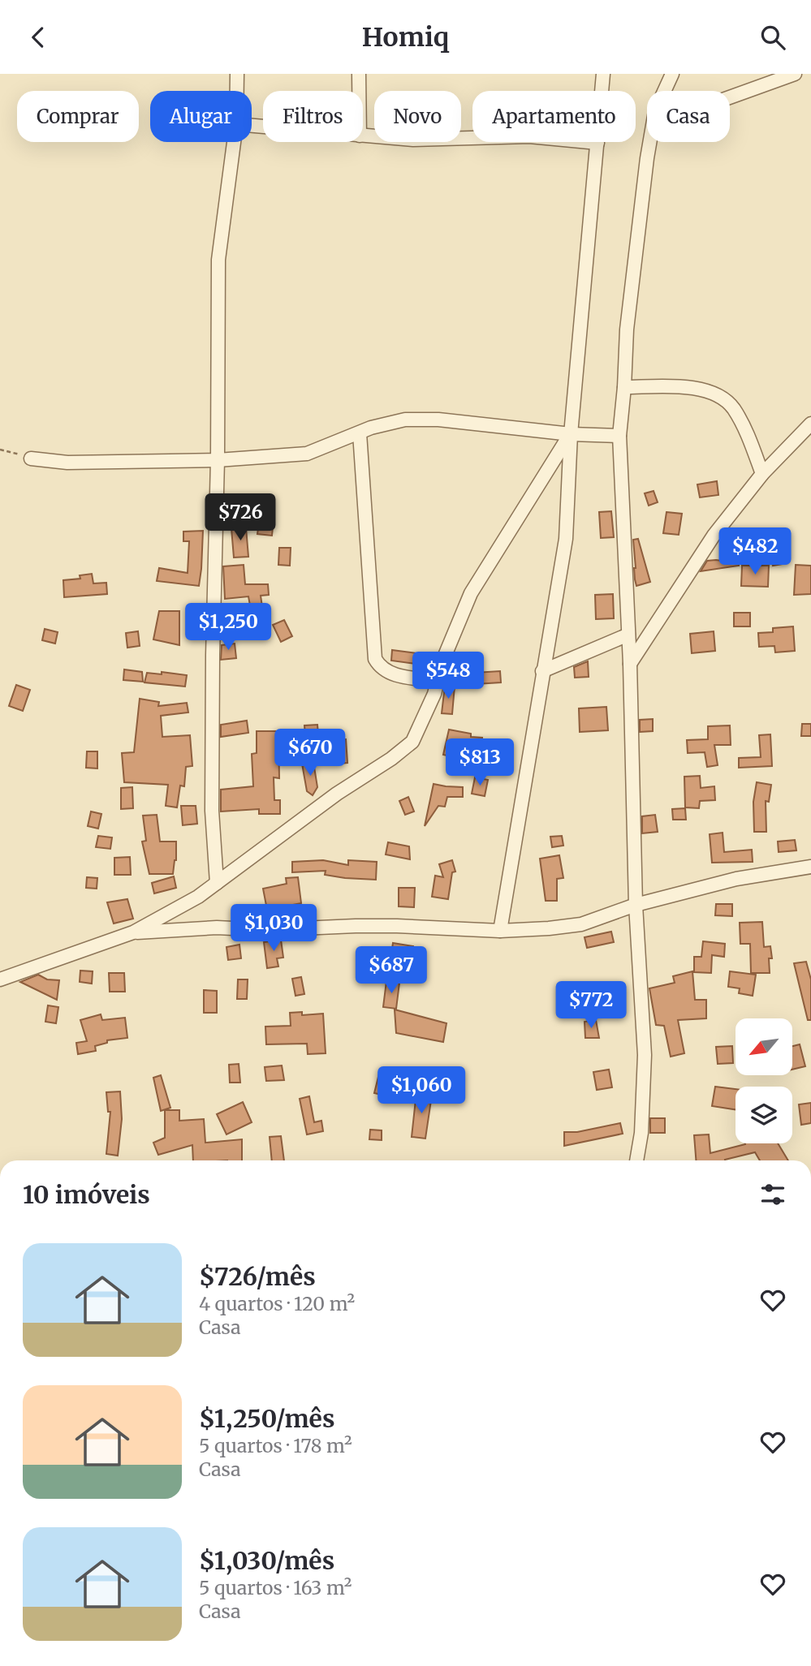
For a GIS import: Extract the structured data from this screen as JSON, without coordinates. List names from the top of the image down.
{
  "north": "bottom left",
  "page": {
    "header": "Homiq",
    "chip": [
      "Comprar",
      "Alugar",
      "Filtros",
      "Novo",
      "Apartamento",
      "Casa"
    ],
    "price": [
      "$726",
      "$482",
      "$1,250",
      "$548",
      "$670",
      "$813",
      "$1,030",
      "$687",
      "$772",
      "$1,060"
    ],
    "heading": "10 imóveis",
    "list": [
      {
        "name": "$726/mês",
        "note": "4 quartos · 120 m² · Casa"
      },
      {
        "name": "$1,250/mês",
        "note": "5 quartos · 178 m² · Casa"
      },
      {
        "name": "$1,030/mês",
        "note": "5 quartos · 163 m² · Casa"
      }
    ]
  }
}
